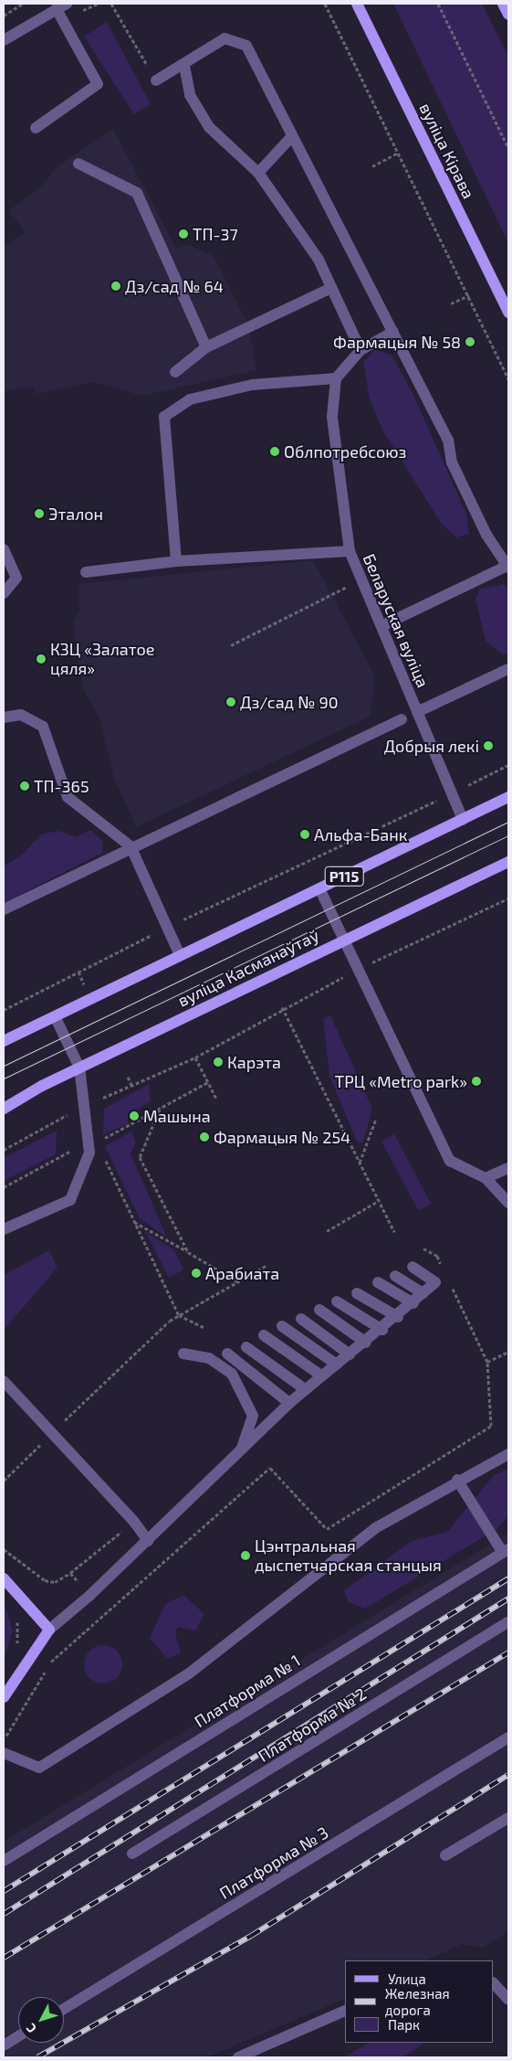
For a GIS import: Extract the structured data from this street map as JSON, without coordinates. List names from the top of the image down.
{
  "streets": {
    "main road": ["вуліца Кірава", "Р115", "вуліца Касманаўтаў"],
    "street": [
      "Беларуская вуліца",
      "Платформа № 1",
      "Платформа № 2",
      "Платформа № 3"
    ]
  },
  "crossings": [
    ["Беларуская вуліца", "Р115"]
  ],
  "places": [
    "ТП-37",
    "Дз/сад № 64",
    "Фармацыя № 58",
    "Облпотребсоюз",
    "Эталон",
    "КЗЦ «Залатое цяля»",
    "Дз/сад № 90",
    "Добрыя лекі",
    "ТП-365",
    "Альфа-Банк",
    "Карэта",
    "ТРЦ «Metro park»",
    "Машына",
    "Фармацыя № 254",
    "Арабиата",
    "Цэнтральная дыспетчарская станцыя"
  ],
  "legend": ["Улица", "Железная дорога", "Парк"],
  "north": "bottom left"
}
